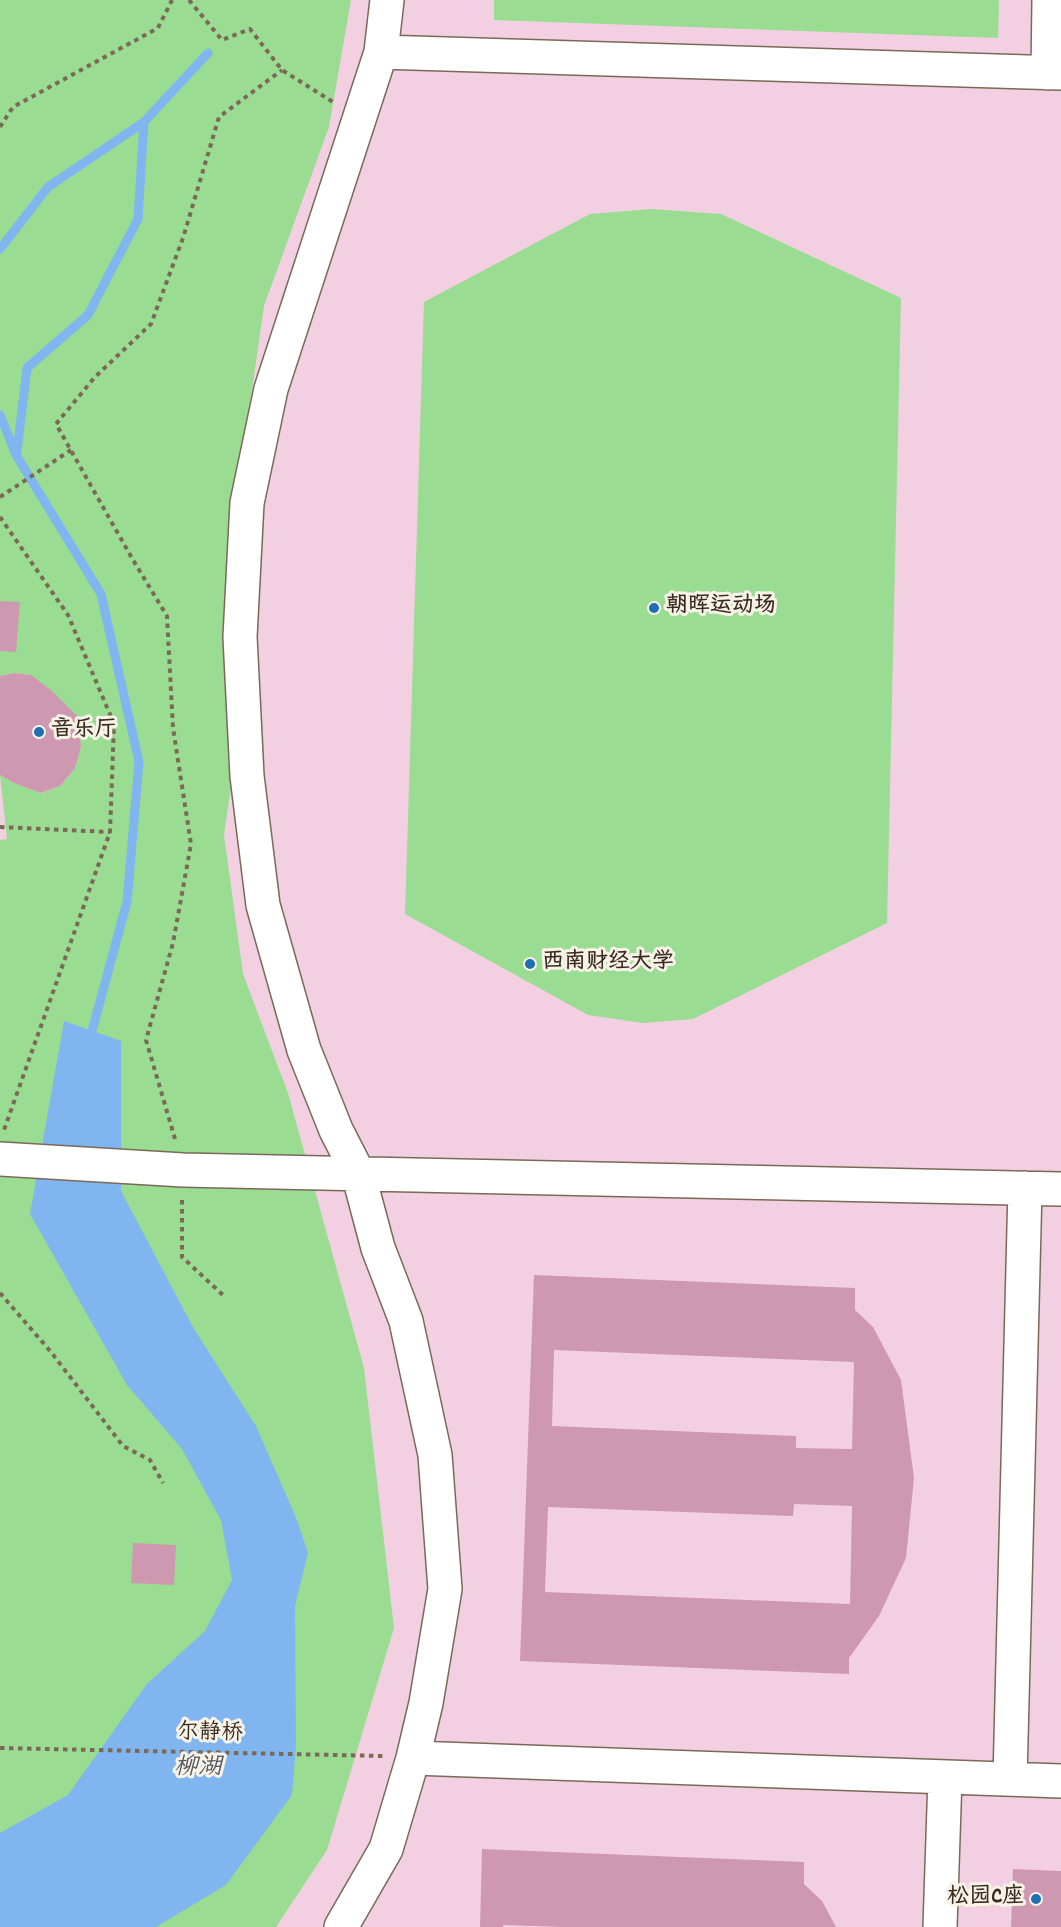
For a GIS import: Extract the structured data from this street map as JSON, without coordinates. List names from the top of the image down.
{
  "streets": {
    "path": ["尔静桥"]
  },
  "water": ["柳湖"],
  "places": [
    "朝晖运动场",
    "音乐厅",
    "西南财经大学",
    "松园C座"
  ]
}
